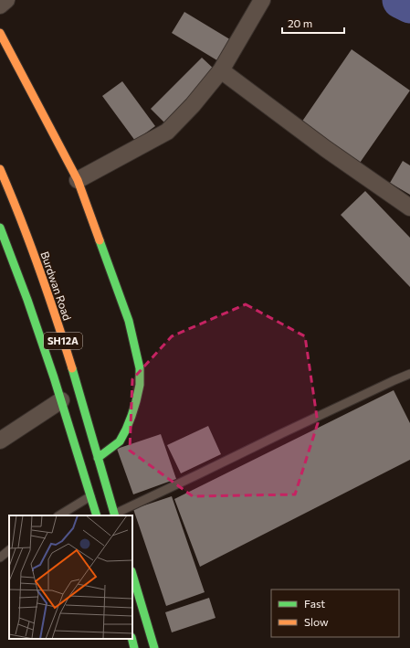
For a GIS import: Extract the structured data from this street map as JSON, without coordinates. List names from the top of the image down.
{
  "streets": {
    "main road": ["Burdwan Road", "SH12A"]
  },
  "legend": ["Fast", "Slow"],
  "scale_bar": "20 m"
}
